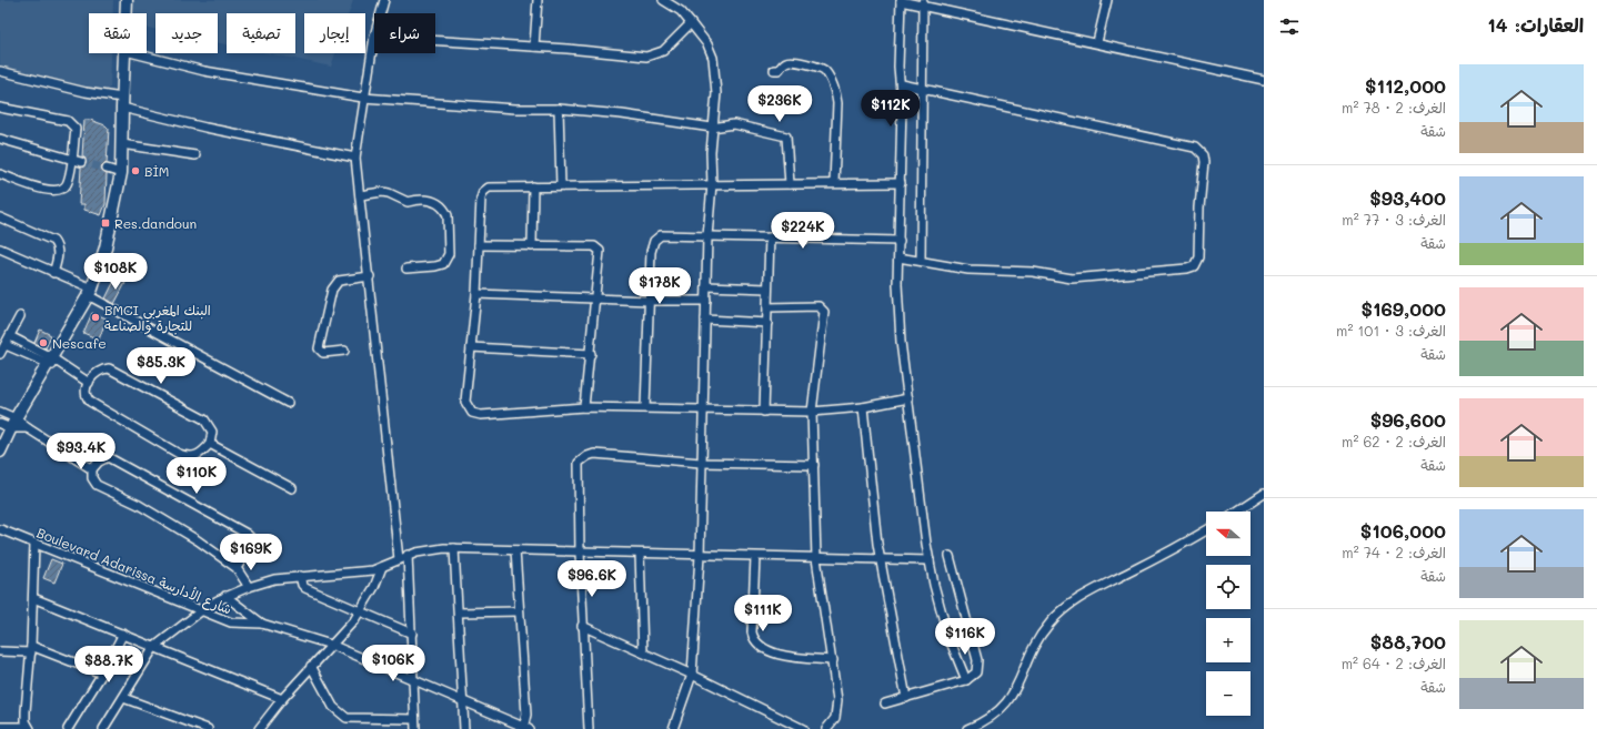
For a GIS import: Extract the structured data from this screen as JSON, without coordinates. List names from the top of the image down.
{
  "streets": {
    "street": ["Boulevard Adarissa شارع الأدارسة"]
  },
  "places": {
    "other": ["BİM", "BMCI البنك المغربي للتجارة والصناعة", "Nescafe"],
    "transit": ["Res.dandoun"]
  },
  "north": "left",
  "page": {
    "heading": "العقارات: 14",
    "chip": [
      "شراء",
      "إيجار",
      "تصفية",
      "جديد",
      "شقة"
    ],
    "list": [
      {
        "name": "$112,000",
        "note": "الغرف: 2 · 78 m² · شقة"
      },
      {
        "name": "$93,400",
        "note": "الغرف: 3 · 77 m² · شقة"
      },
      {
        "name": "$169,000",
        "note": "الغرف: 3 · 101 m² · شقة"
      },
      {
        "name": "$96,600",
        "note": "الغرف: 2 · 62 m² · شقة"
      },
      {
        "name": "$106,000",
        "note": "الغرف: 2 · 74 m² · شقة"
      },
      {
        "name": "$88,700",
        "note": "الغرف: 2 · 64 m² · شقة"
      }
    ],
    "price": [
      "$236K",
      "$112K",
      "$224K",
      "$108K",
      "$178K",
      "$85.3K",
      "$93.4K",
      "$110K",
      "$169K",
      "$96.6K",
      "$111K",
      "$116K",
      "$106K",
      "$88.7K"
    ],
    "map_buttons": ["+", "−"]
  }
}
